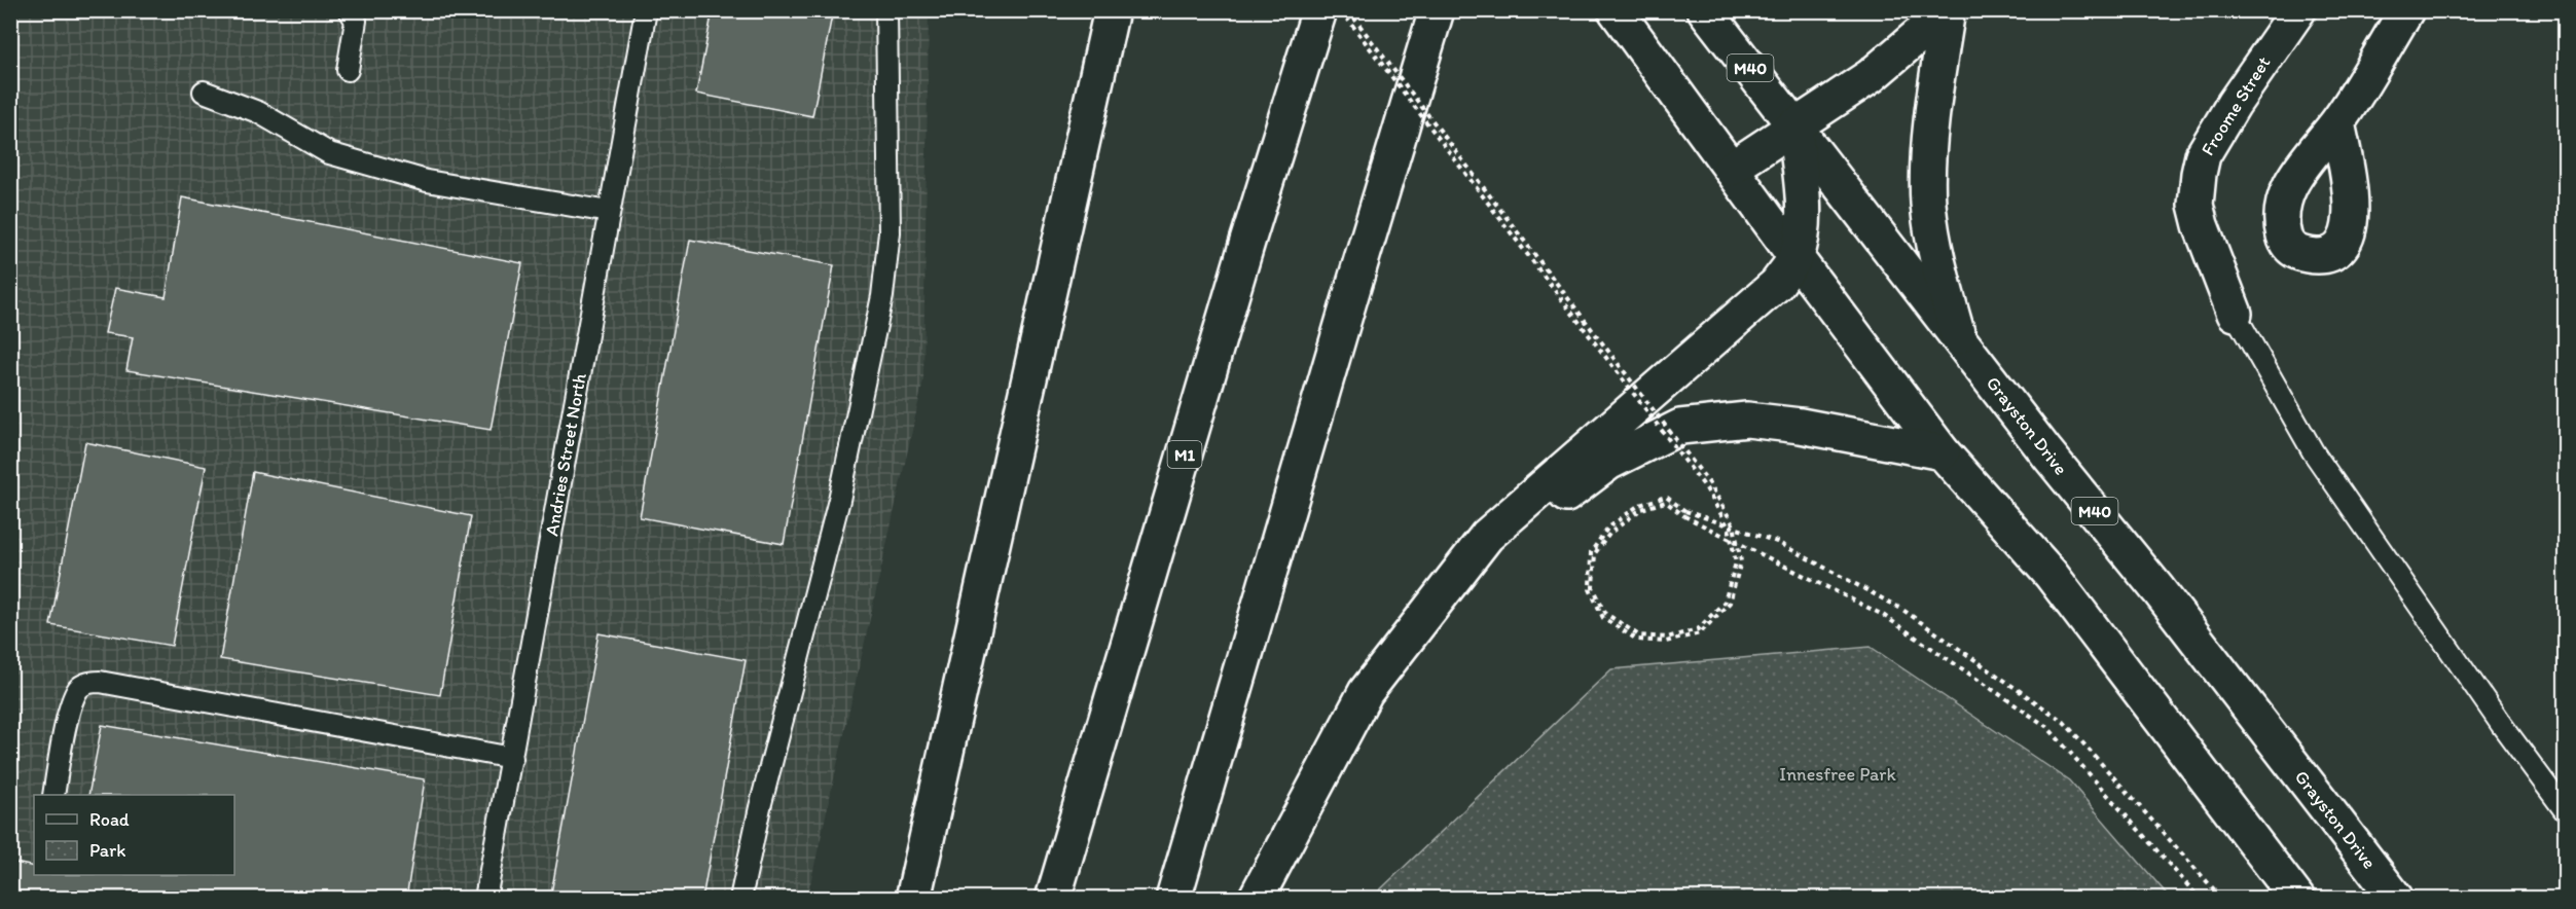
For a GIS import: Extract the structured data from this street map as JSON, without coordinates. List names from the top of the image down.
{
  "streets": {
    "main road": [
      "M40",
      "Froome Street",
      "Grayston Drive",
      "M1"
    ],
    "lane": ["Andries Street North"]
  },
  "parks": ["Innesfree Park"],
  "legend": ["Road", "Park"]
}
